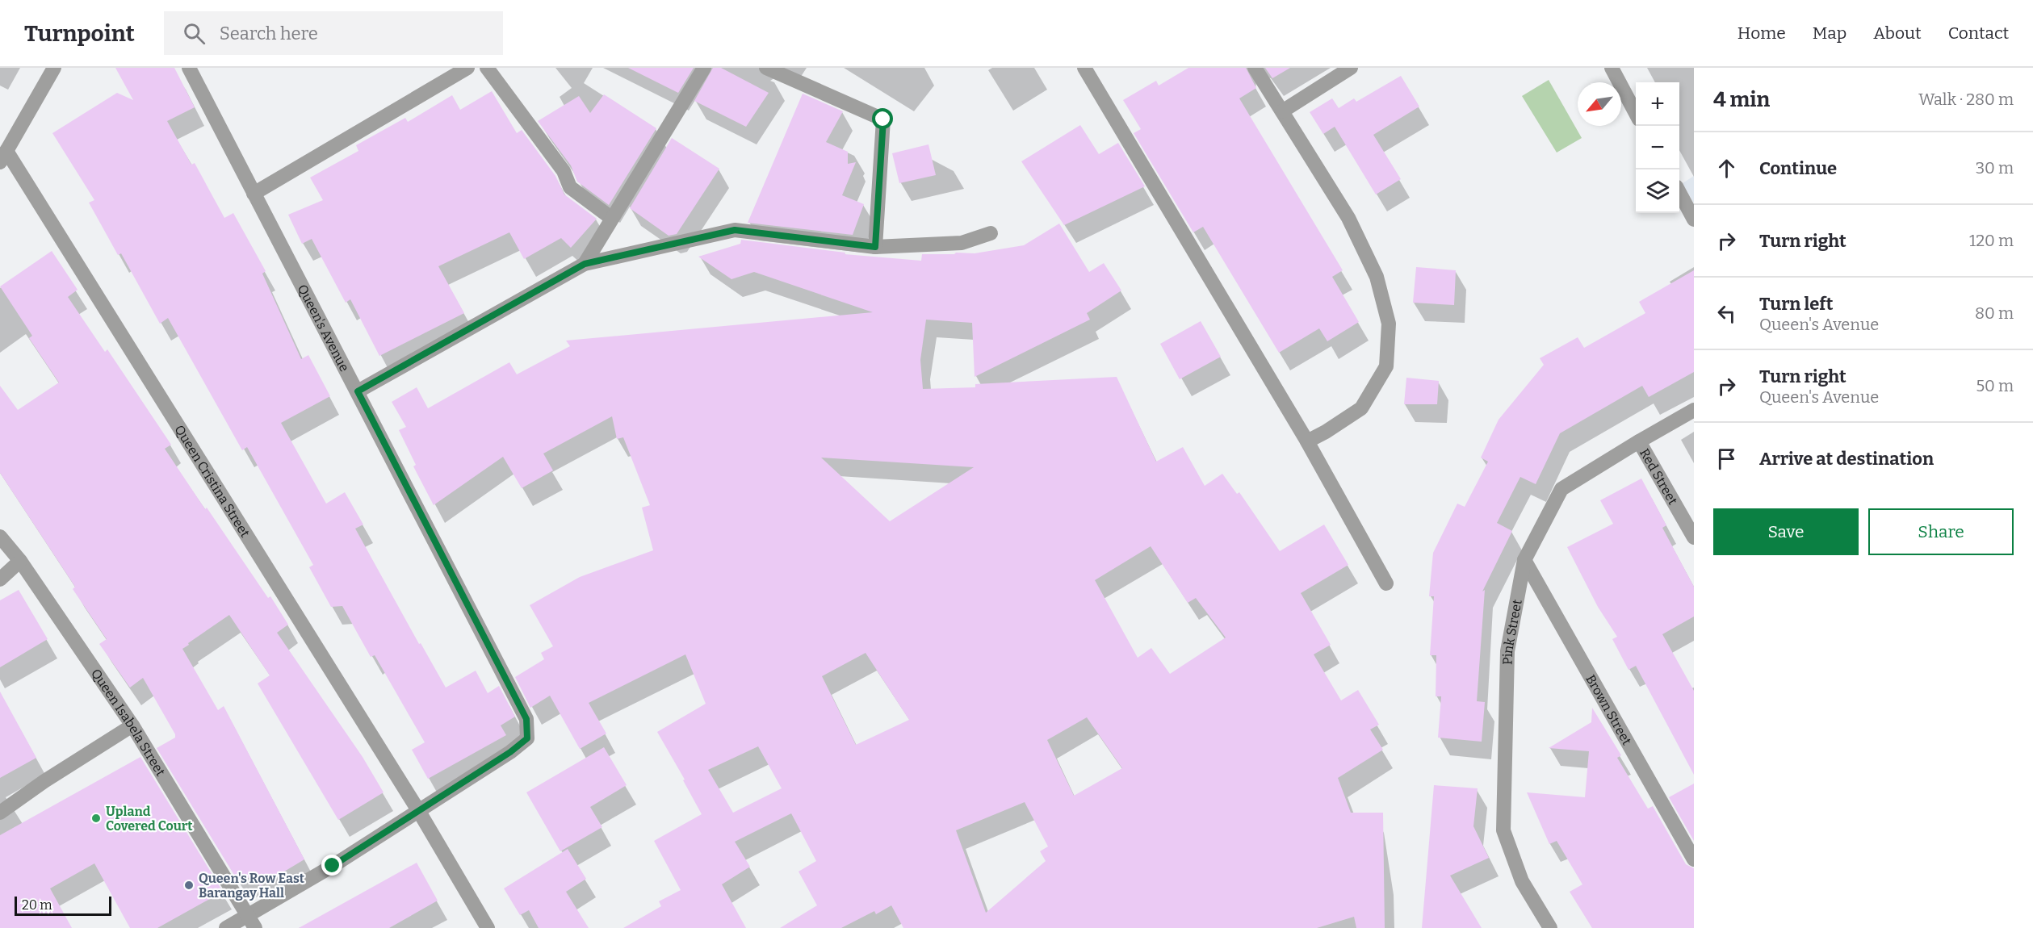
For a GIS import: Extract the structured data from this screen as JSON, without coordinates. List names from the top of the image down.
{
  "streets": {
    "street": [
      "Queen's Avenue",
      "Red Street",
      "Queen Cristina Street",
      "Pink Street",
      "Brown Street",
      "Queen Isabela Street"
    ]
  },
  "crossings": [
    ["Queen's Avenue", "Queen Cristina Street"],
    ["Queen's Avenue", "Queen Isabela Street"],
    ["Red Street", "Pink Street"],
    ["Pink Street", "Brown Street"]
  ],
  "places": ["Upland Covered Court", "Queen's Row East Barangay Hall"],
  "scale_bar": "20 m",
  "north": "bottom left",
  "page": {
    "header": "Turnpoint",
    "search": "Search here",
    "nav": [
      "Home",
      "Map",
      "About",
      "Contact"
    ],
    "heading": ["4 min", "Walk · 280 m"],
    "map_buttons": ["+", "−"],
    "list": [
      ["Continue", "30 m"],
      ["Turn right", "120 m"],
      ["Turn left", "Queen's Avenue", "80 m"],
      ["Turn right", "Queen's Avenue", "50 m"],
      "Arrive at destination"
    ],
    "buttons": ["Save", "Share"],
    "scale": "20 m"
  }
}
